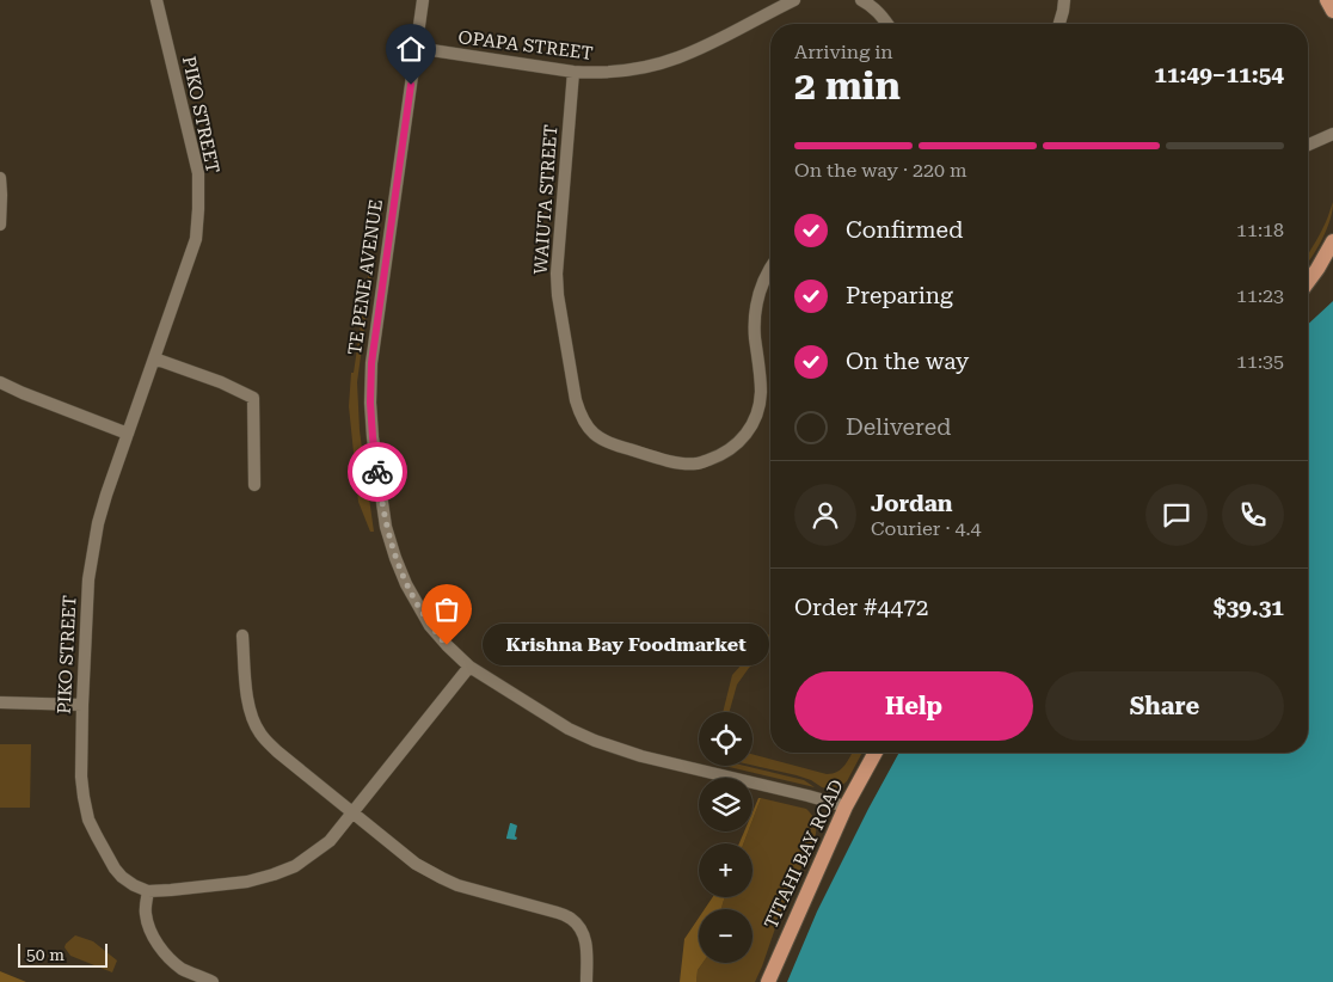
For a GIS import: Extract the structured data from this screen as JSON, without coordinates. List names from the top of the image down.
{
  "streets": {
    "main road": ["TITAHI BAY ROAD"],
    "street": [
      "OPAPA STREET",
      "PIKO STREET",
      "WAIUTA STREET",
      "TE PENE AVENUE"
    ]
  },
  "crossings": [
    ["OPAPA STREET", "WAIUTA STREET"],
    ["OPAPA STREET", "TE PENE AVENUE"],
    ["TE PENE AVENUE", "TITAHI BAY ROAD"]
  ],
  "places": ["Krishna Bay Foodmarket"],
  "scale_bar": "50 m",
  "page": {
    "heading": ["2 min", "Arriving in", "11:49–11:54"],
    "panel": [
      "Jordan",
      "Courier · 4.4",
      "Order #4472",
      "$39.31"
    ],
    "bar": "On the way · 220 m",
    "list": [
      ["Confirmed", "11:18"],
      ["Preparing", "11:23"],
      ["On the way", "11:35"],
      "Delivered"
    ],
    "bubble": "Krishna Bay Foodmarket",
    "buttons": ["Help", "Share"],
    "map_buttons": ["+", "−"],
    "scale": "50 m"
  }
}
